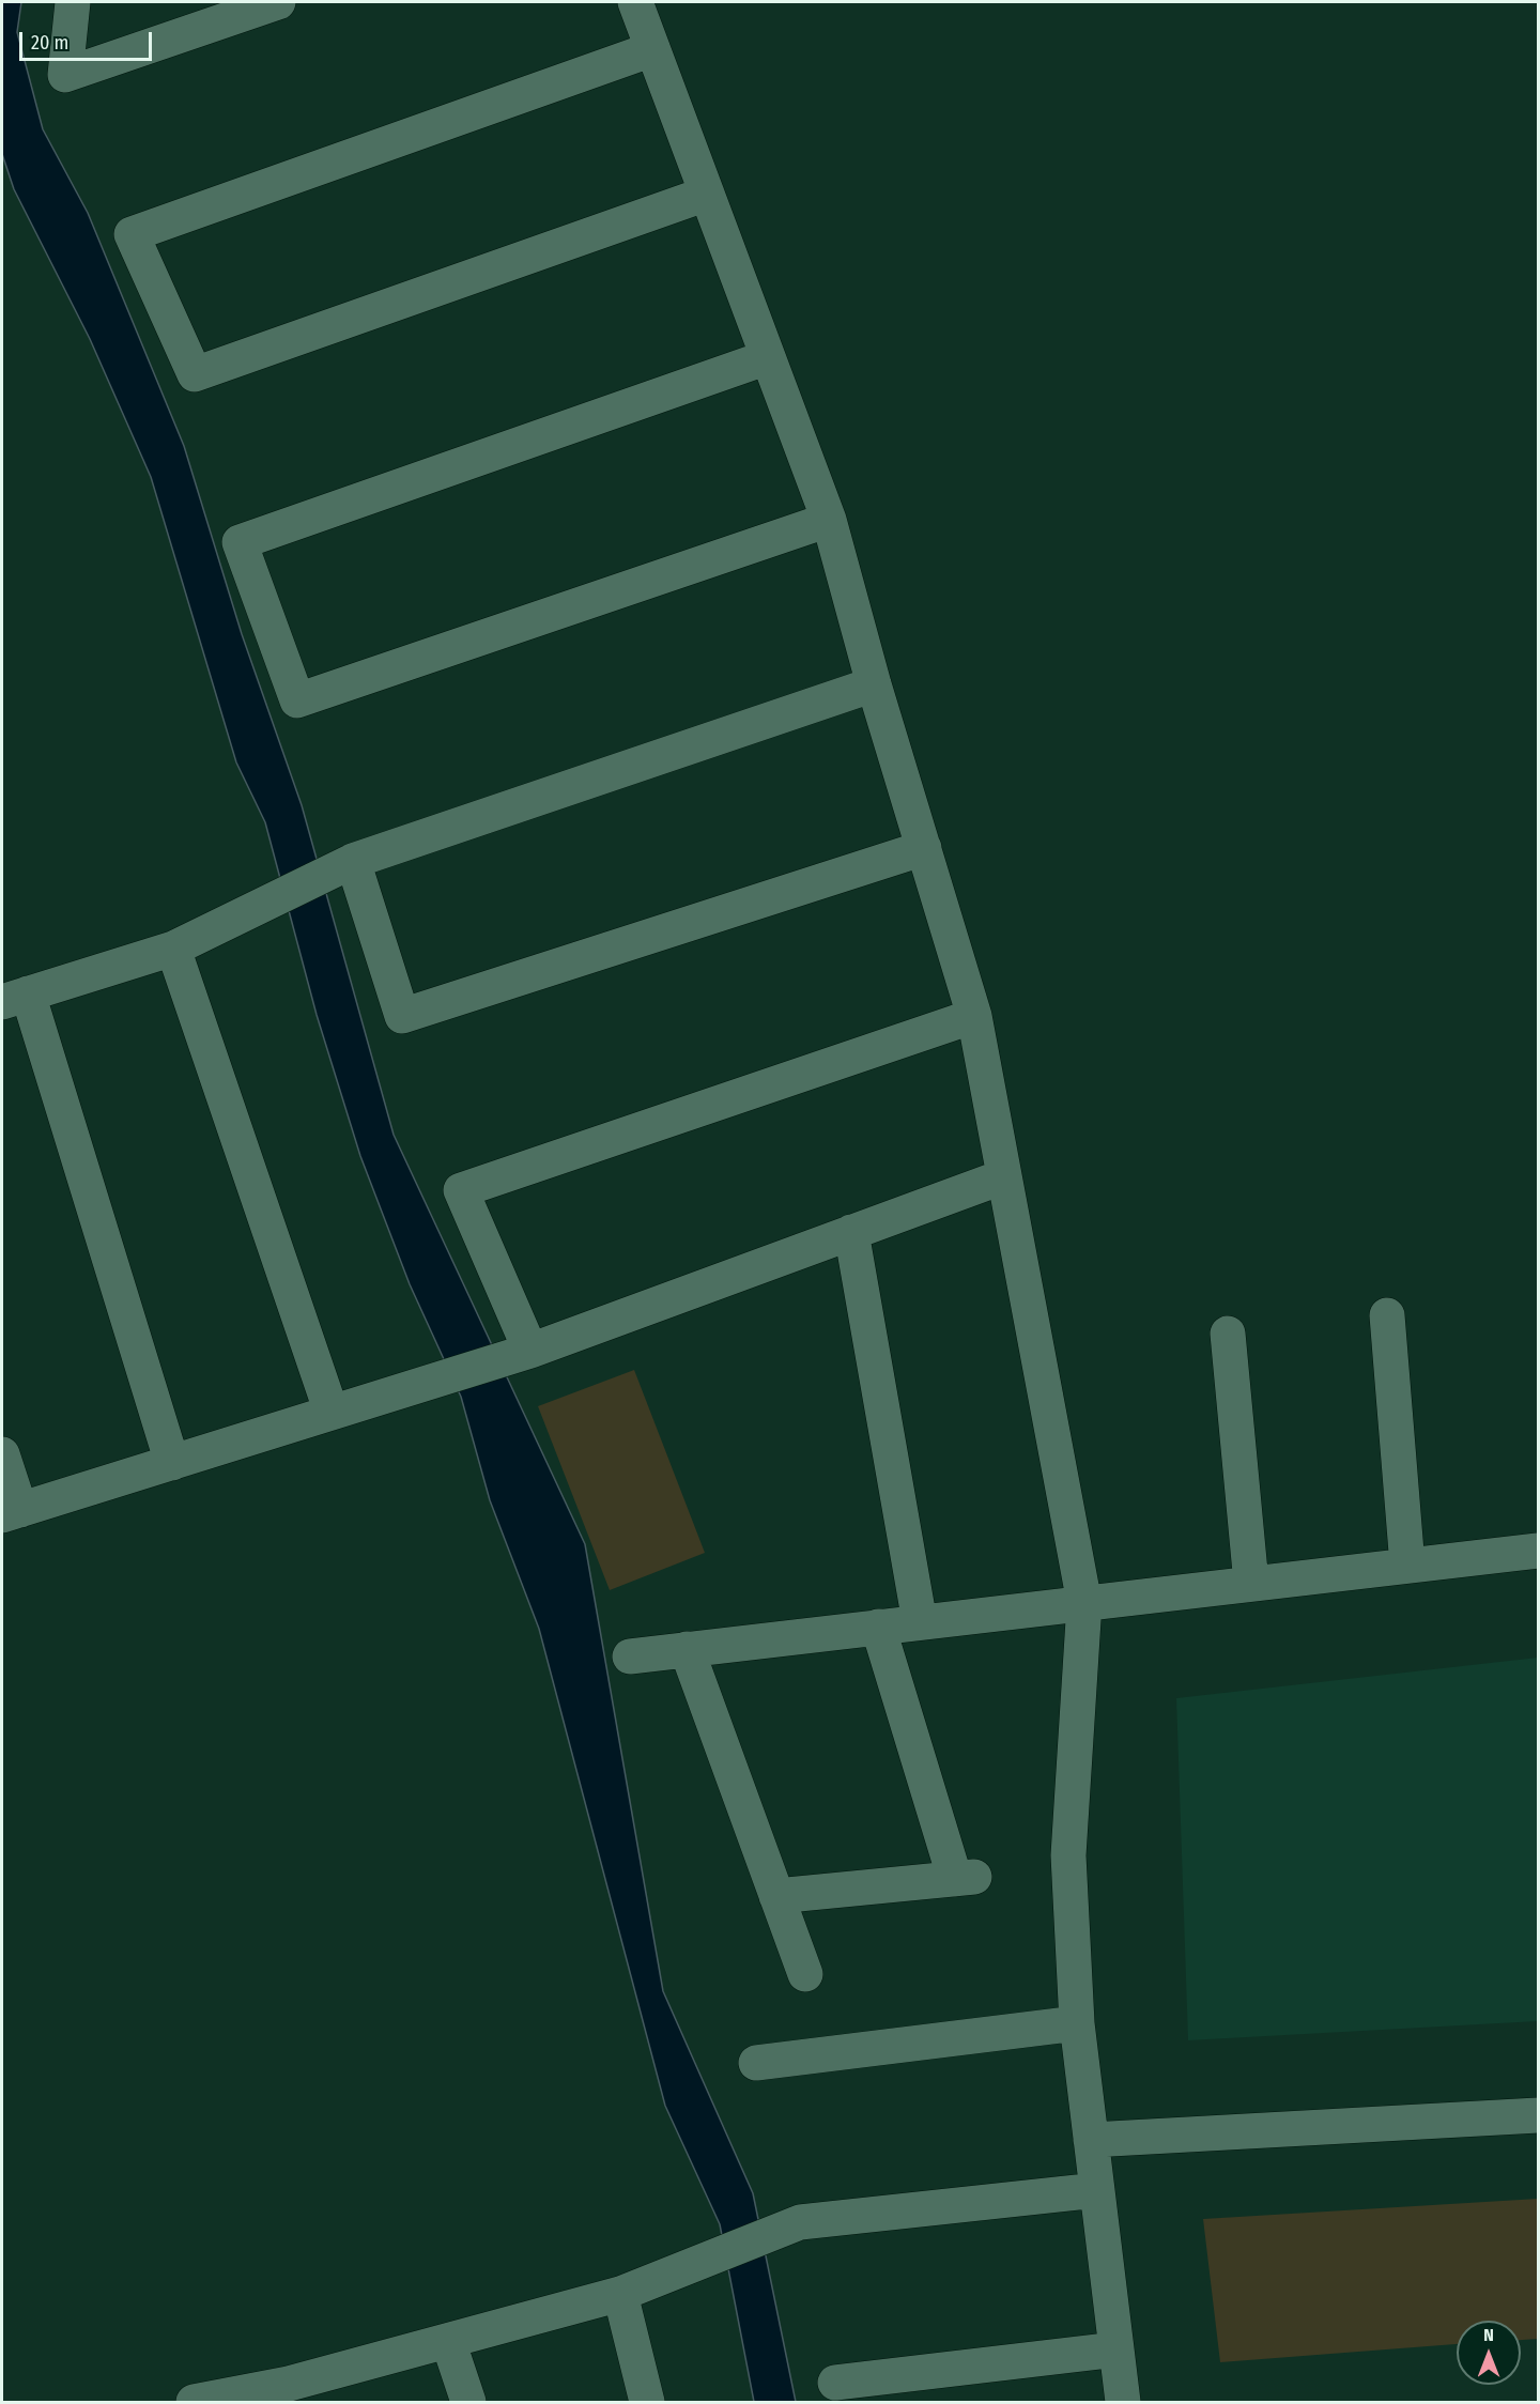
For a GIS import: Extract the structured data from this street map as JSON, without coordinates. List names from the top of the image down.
{
  "scale_bar": "20 m",
  "north": "top"
}
